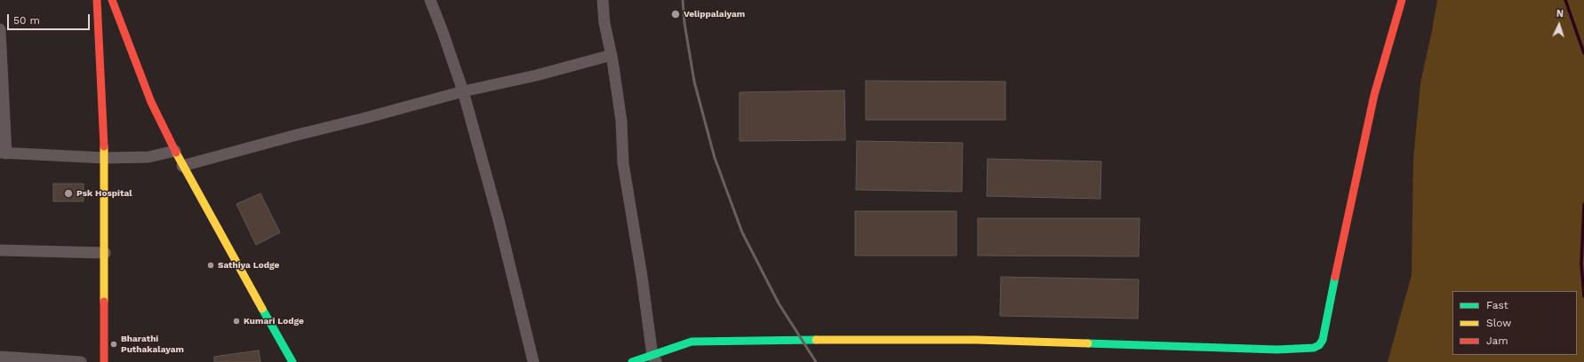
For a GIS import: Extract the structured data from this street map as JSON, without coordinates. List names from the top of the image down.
{
  "places": [
    "Velippalaiyam",
    "Psk Hospital",
    "Sathiya Lodge",
    "Kumari Lodge",
    "Bharathi Puthakalayam"
  ],
  "legend": ["Fast", "Slow", "Jam"],
  "scale_bar": "50 m",
  "north": "top"
}
